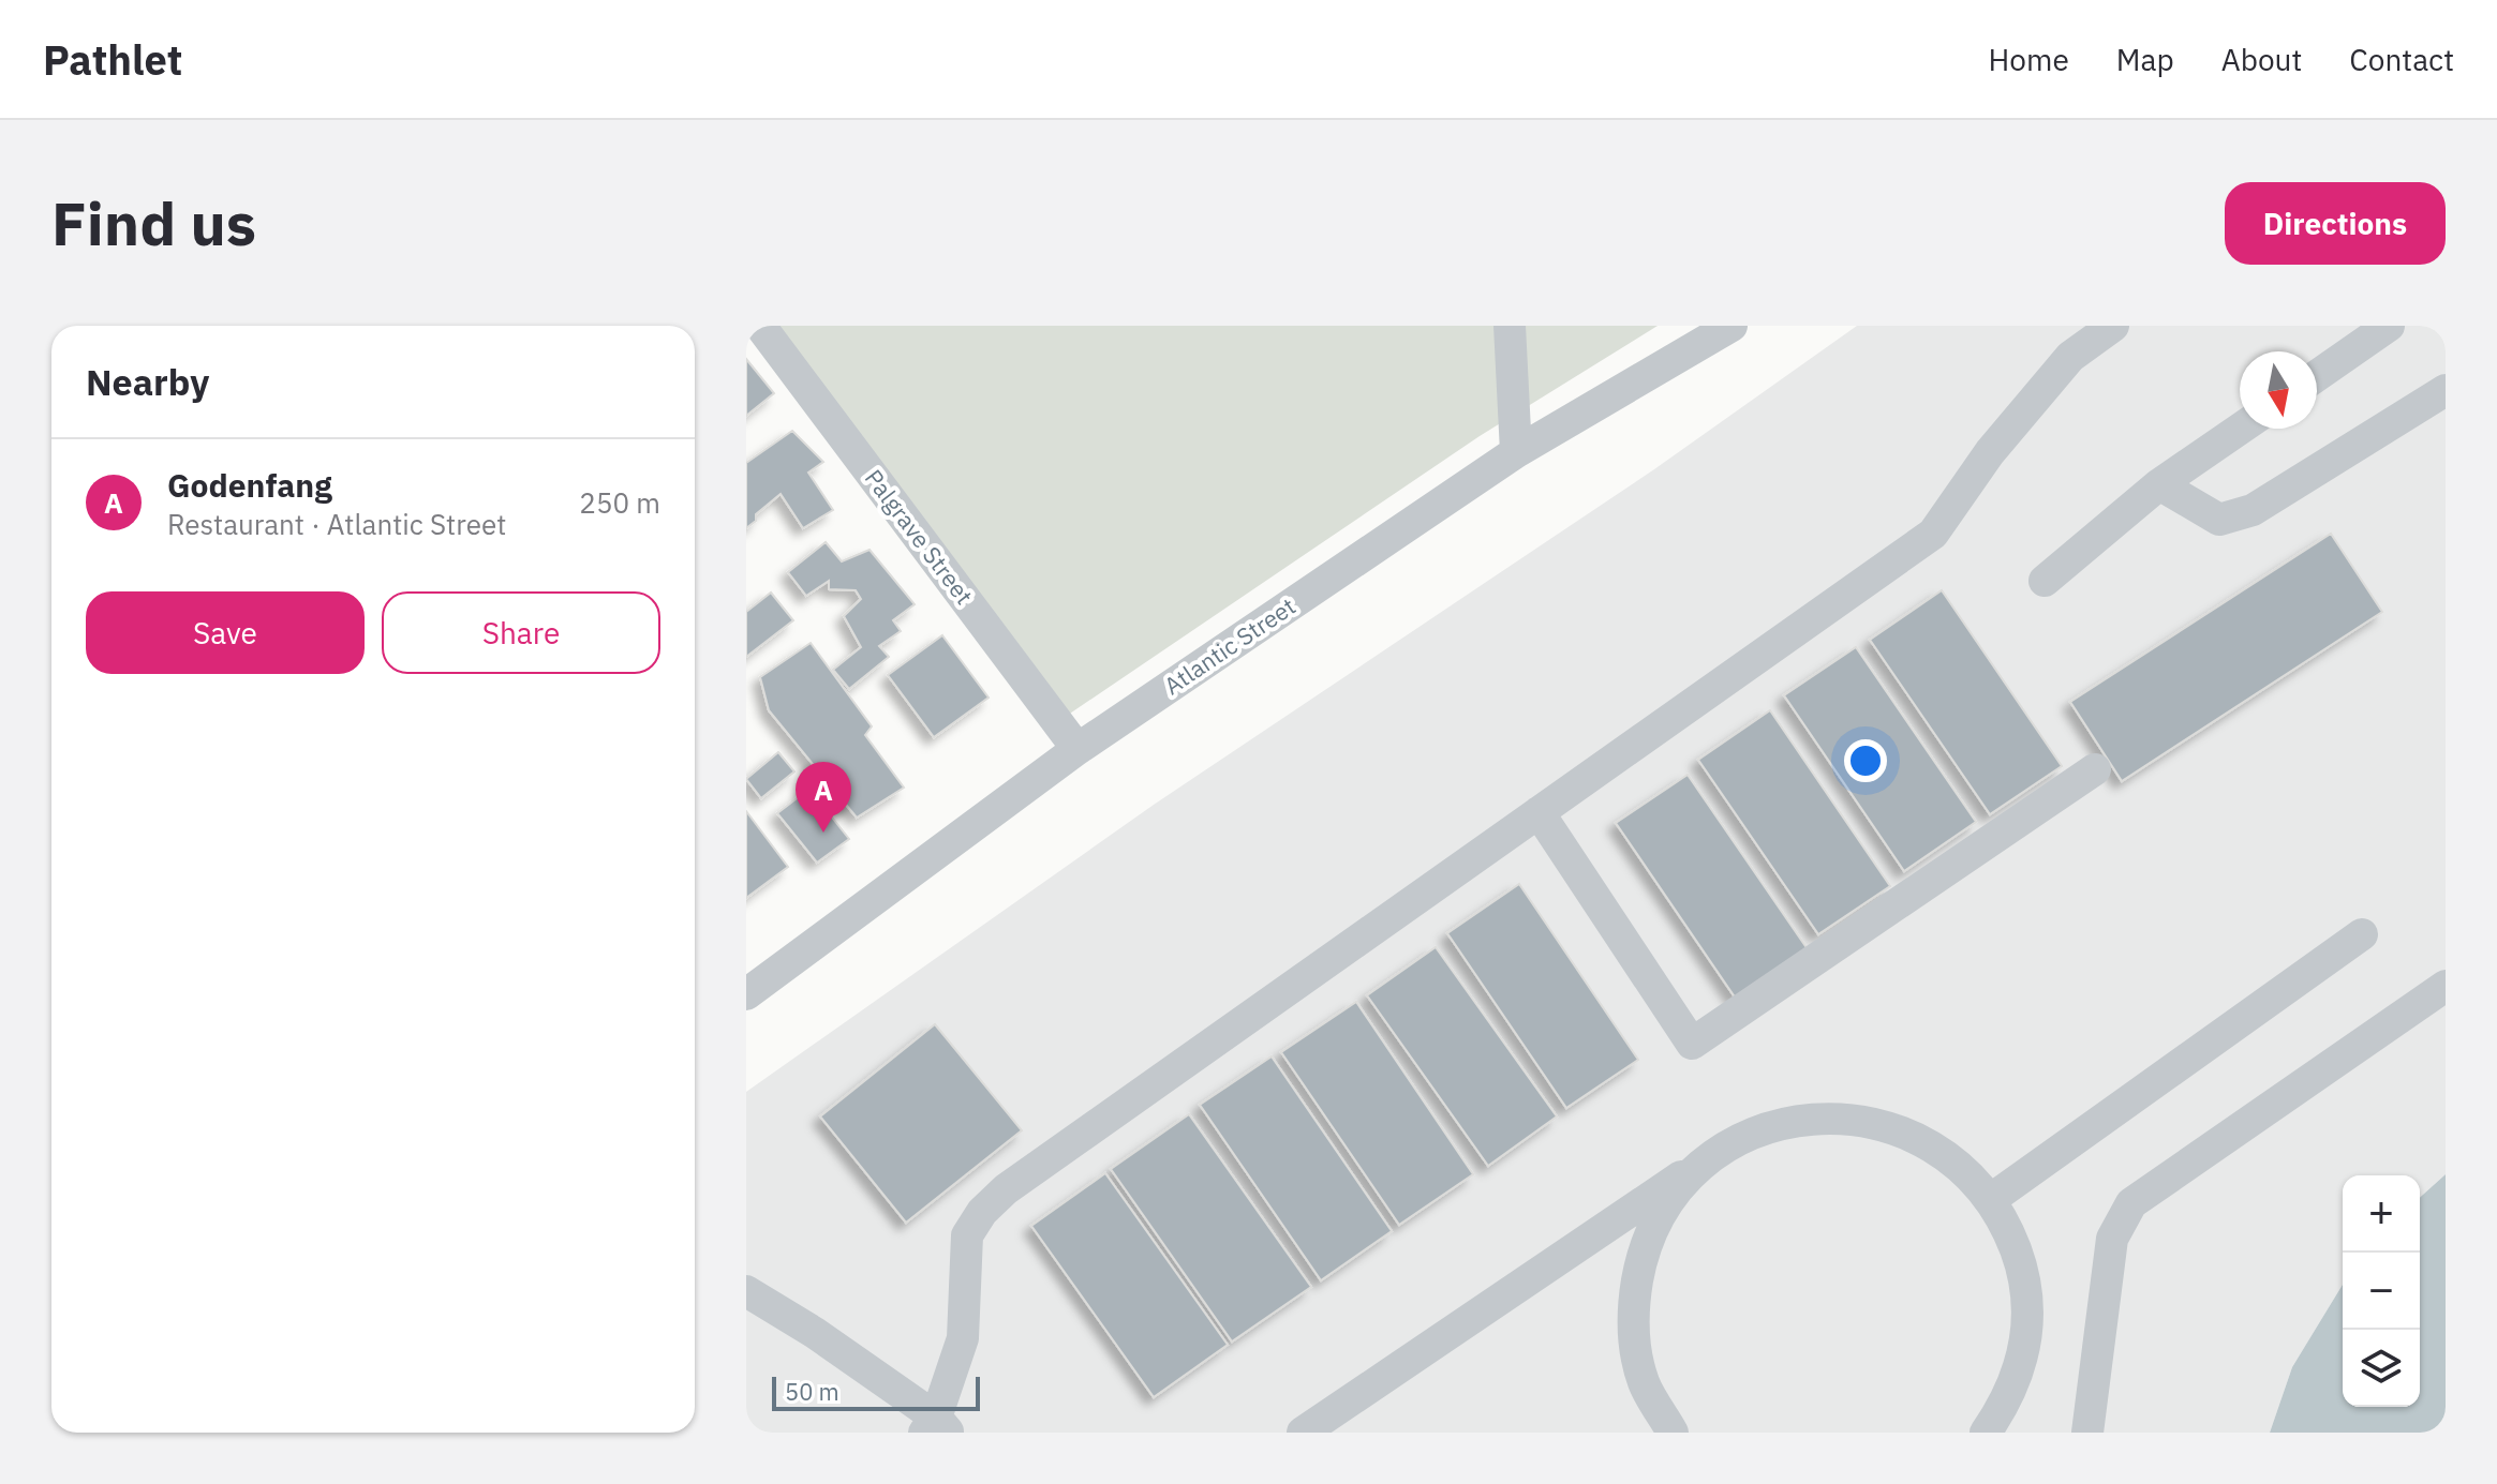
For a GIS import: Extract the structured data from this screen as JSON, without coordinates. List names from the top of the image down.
{
  "streets": {
    "street": ["Palgrave Street", "Atlantic Street"]
  },
  "crossings": [
    ["Palgrave Street", "Atlantic Street"]
  ],
  "scale_bar": "50 m",
  "north": "bottom",
  "page": {
    "header": "Pathlet",
    "nav": [
      "Home",
      "Map",
      "About",
      "Contact"
    ],
    "buttons": [
      "Directions",
      ["Save", "Share"]
    ],
    "title": "Find us",
    "heading": "Nearby",
    "list": [
      {
        "mark": "A",
        "name": "Godenfang",
        "note": "Restaurant · Atlantic Street",
        "value": "250 m"
      }
    ],
    "pins": "A",
    "map_buttons": ["+", "−"],
    "scale": "50 m"
  }
}
